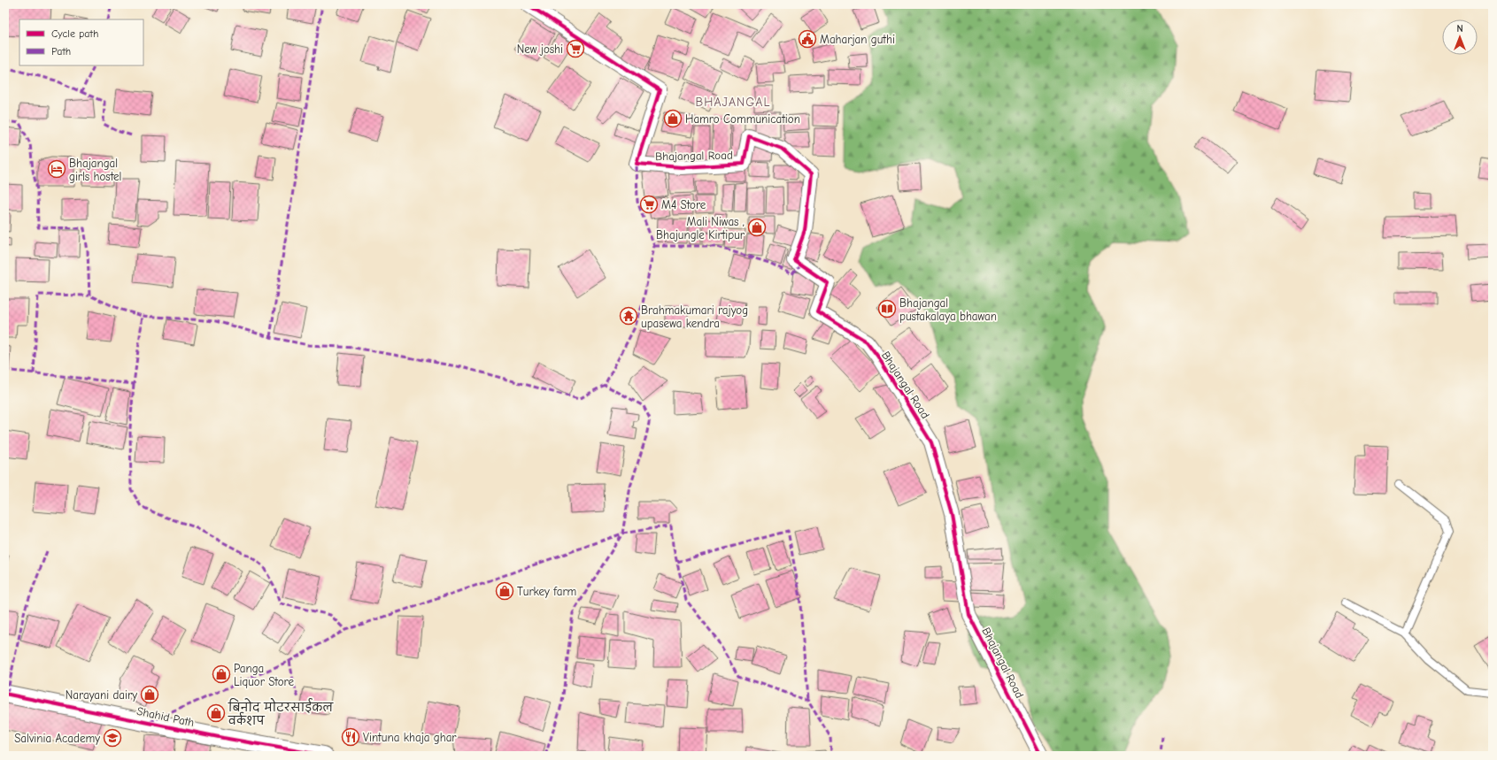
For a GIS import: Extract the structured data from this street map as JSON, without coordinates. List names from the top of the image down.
{
  "streets": {
    "street": ["Bhajangal Road", "Shahid Path"]
  },
  "districts": ["BHAJANGAL"],
  "places": {
    "public building": ["Maharjan guthi"],
    "supermarket": ["New joshi", "M4 Store"],
    "shop": [
      "Hamro Communication",
      "Mali Niwas , Bhajungle Kirtipur",
      "Turkey farm",
      "Panga Liquor Store",
      "Narayani dairy",
      "बिनोद मोटरसाईकल वर्कशप"
    ],
    "hotel": ["Bhajangal girls hostel"],
    "library": ["Bhajangal pustakalaya bhawan"],
    "temple": ["Brahmakumari rajyog upasewa kendra"],
    "restaurant": ["Vintuna khaja ghar"],
    "school or university": ["Salvinia Academy"]
  },
  "legend": ["Cycle path", "Path"],
  "north": "top"
}
